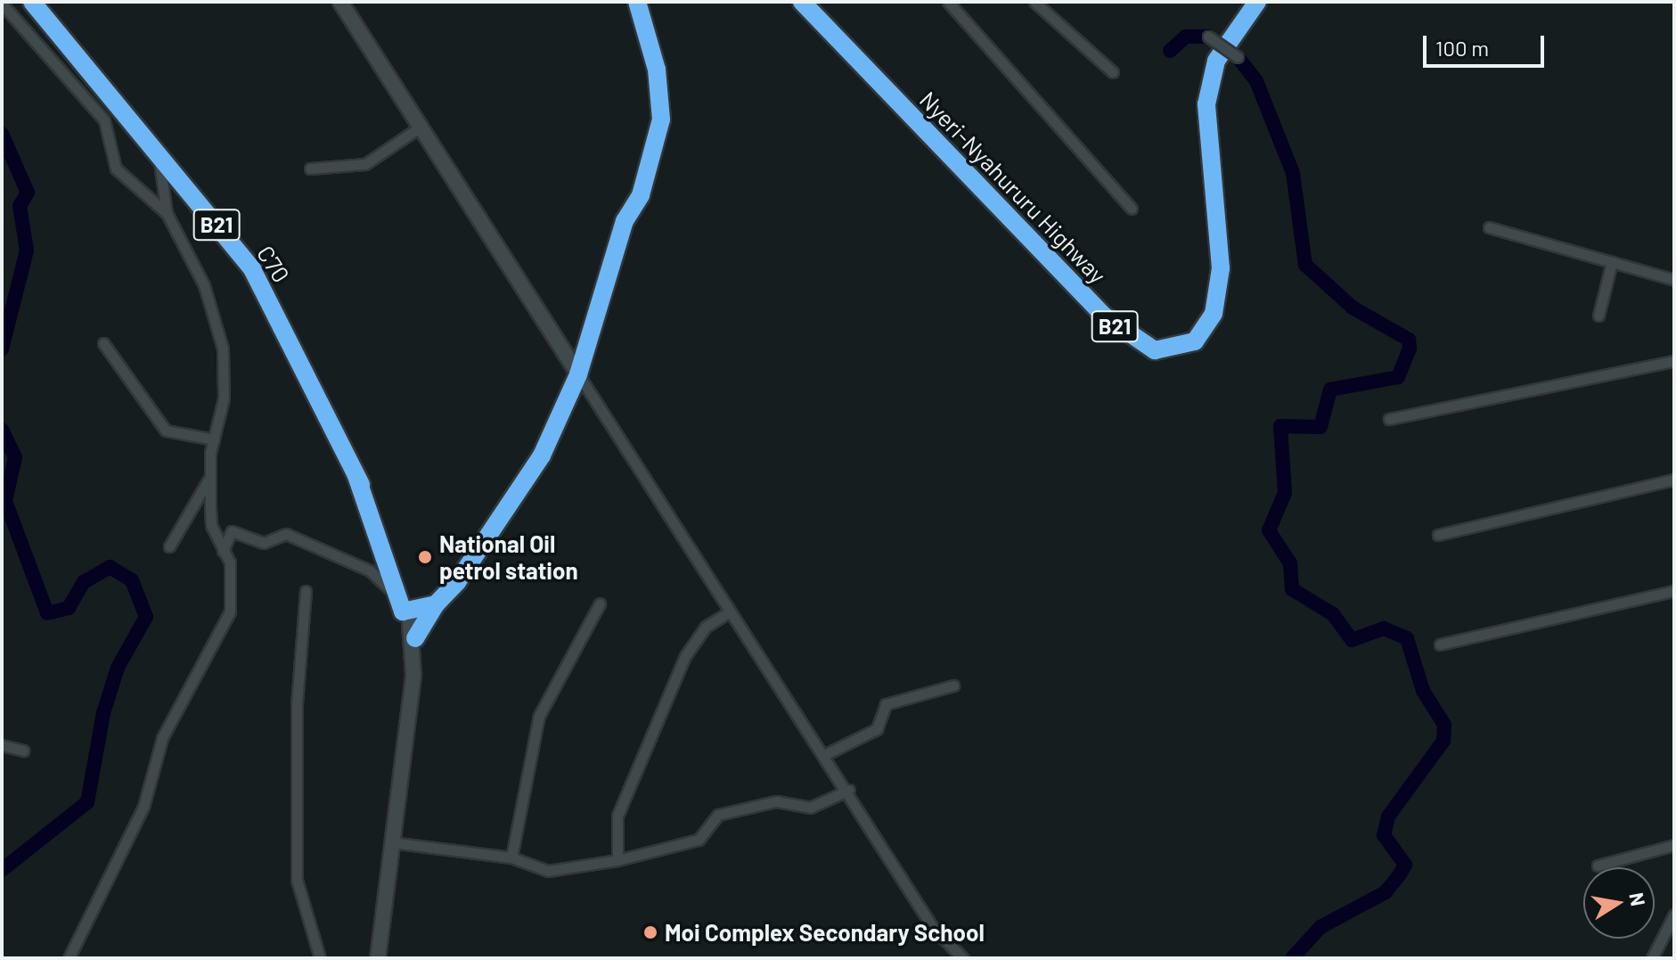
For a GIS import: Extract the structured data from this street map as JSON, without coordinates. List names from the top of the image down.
{
  "streets": {
    "highway": ["Nyeri-Nyahururu Highway", "B21", "C70"]
  },
  "places": ["National Oil petrol station", "Moi Complex Secondary School"],
  "scale_bar": "100 m",
  "north": "right"
}
